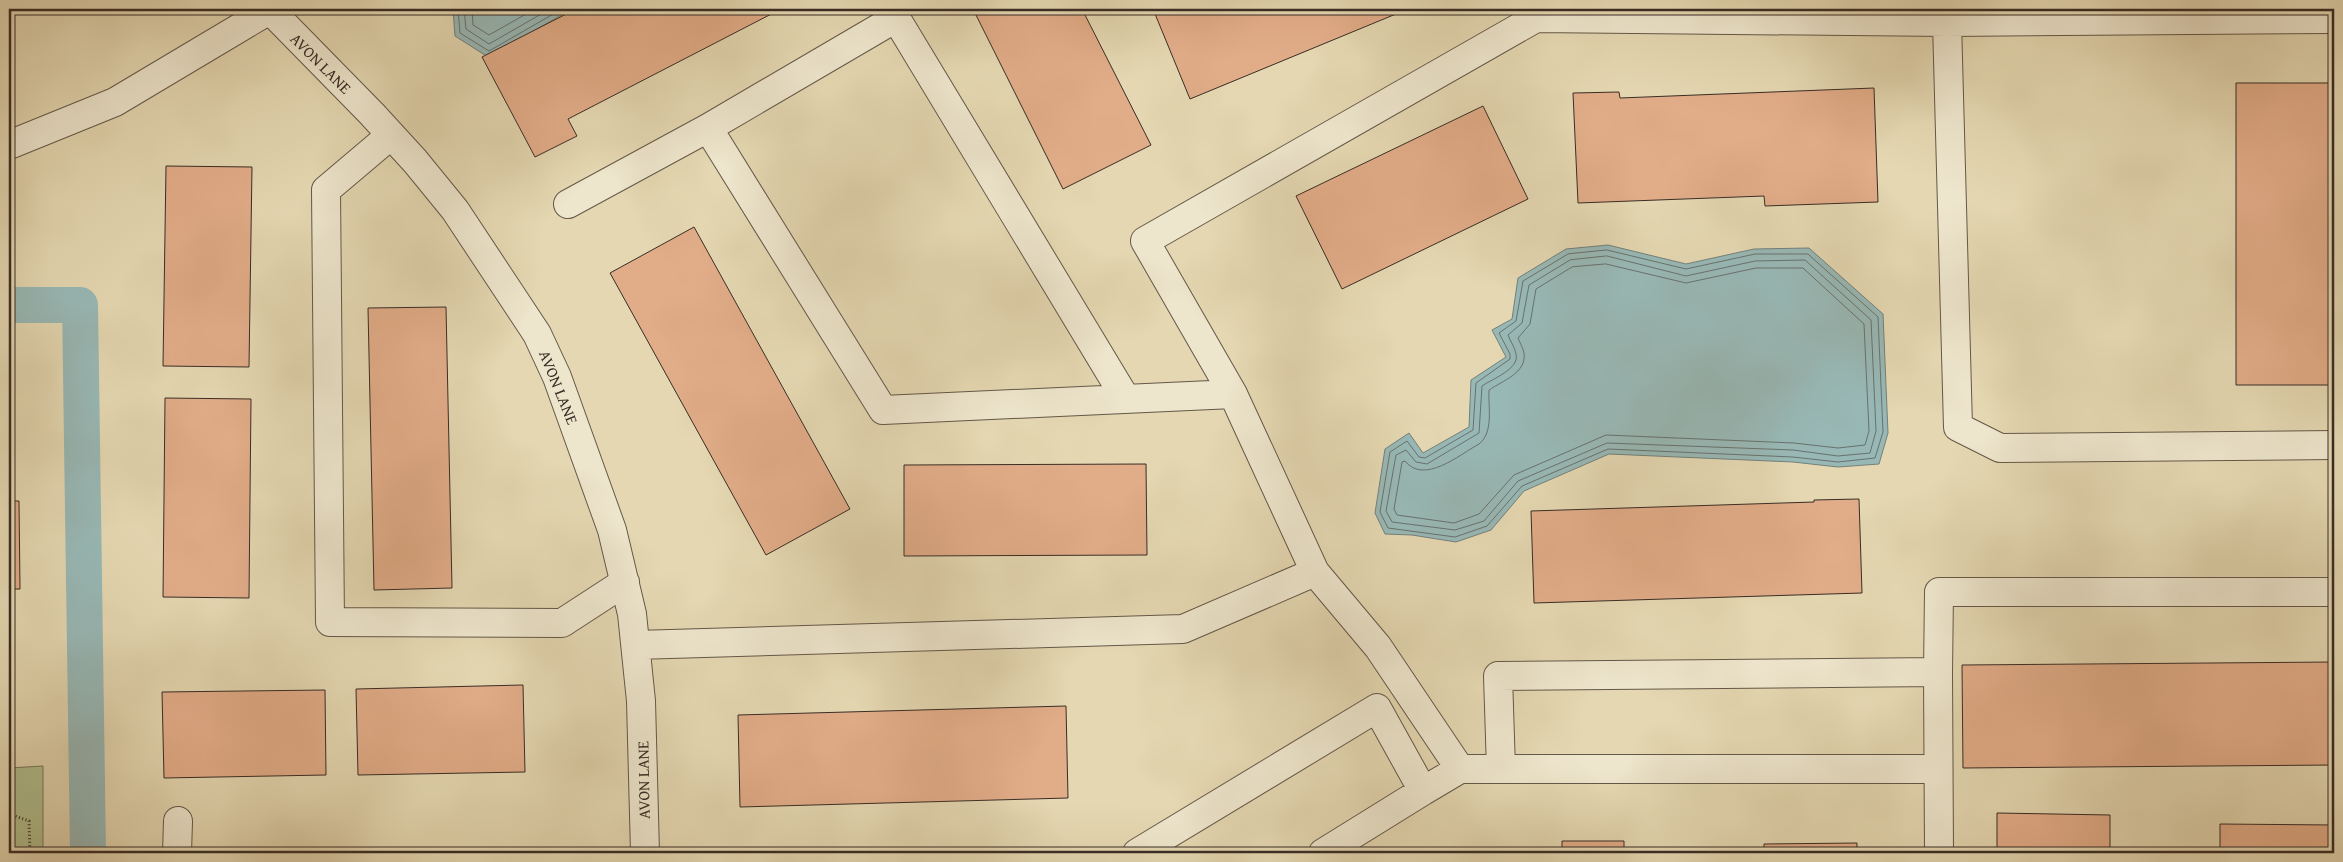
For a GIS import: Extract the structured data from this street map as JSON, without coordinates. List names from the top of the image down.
{
  "streets": {
    "street": ["AVON LANE"]
  }
}
